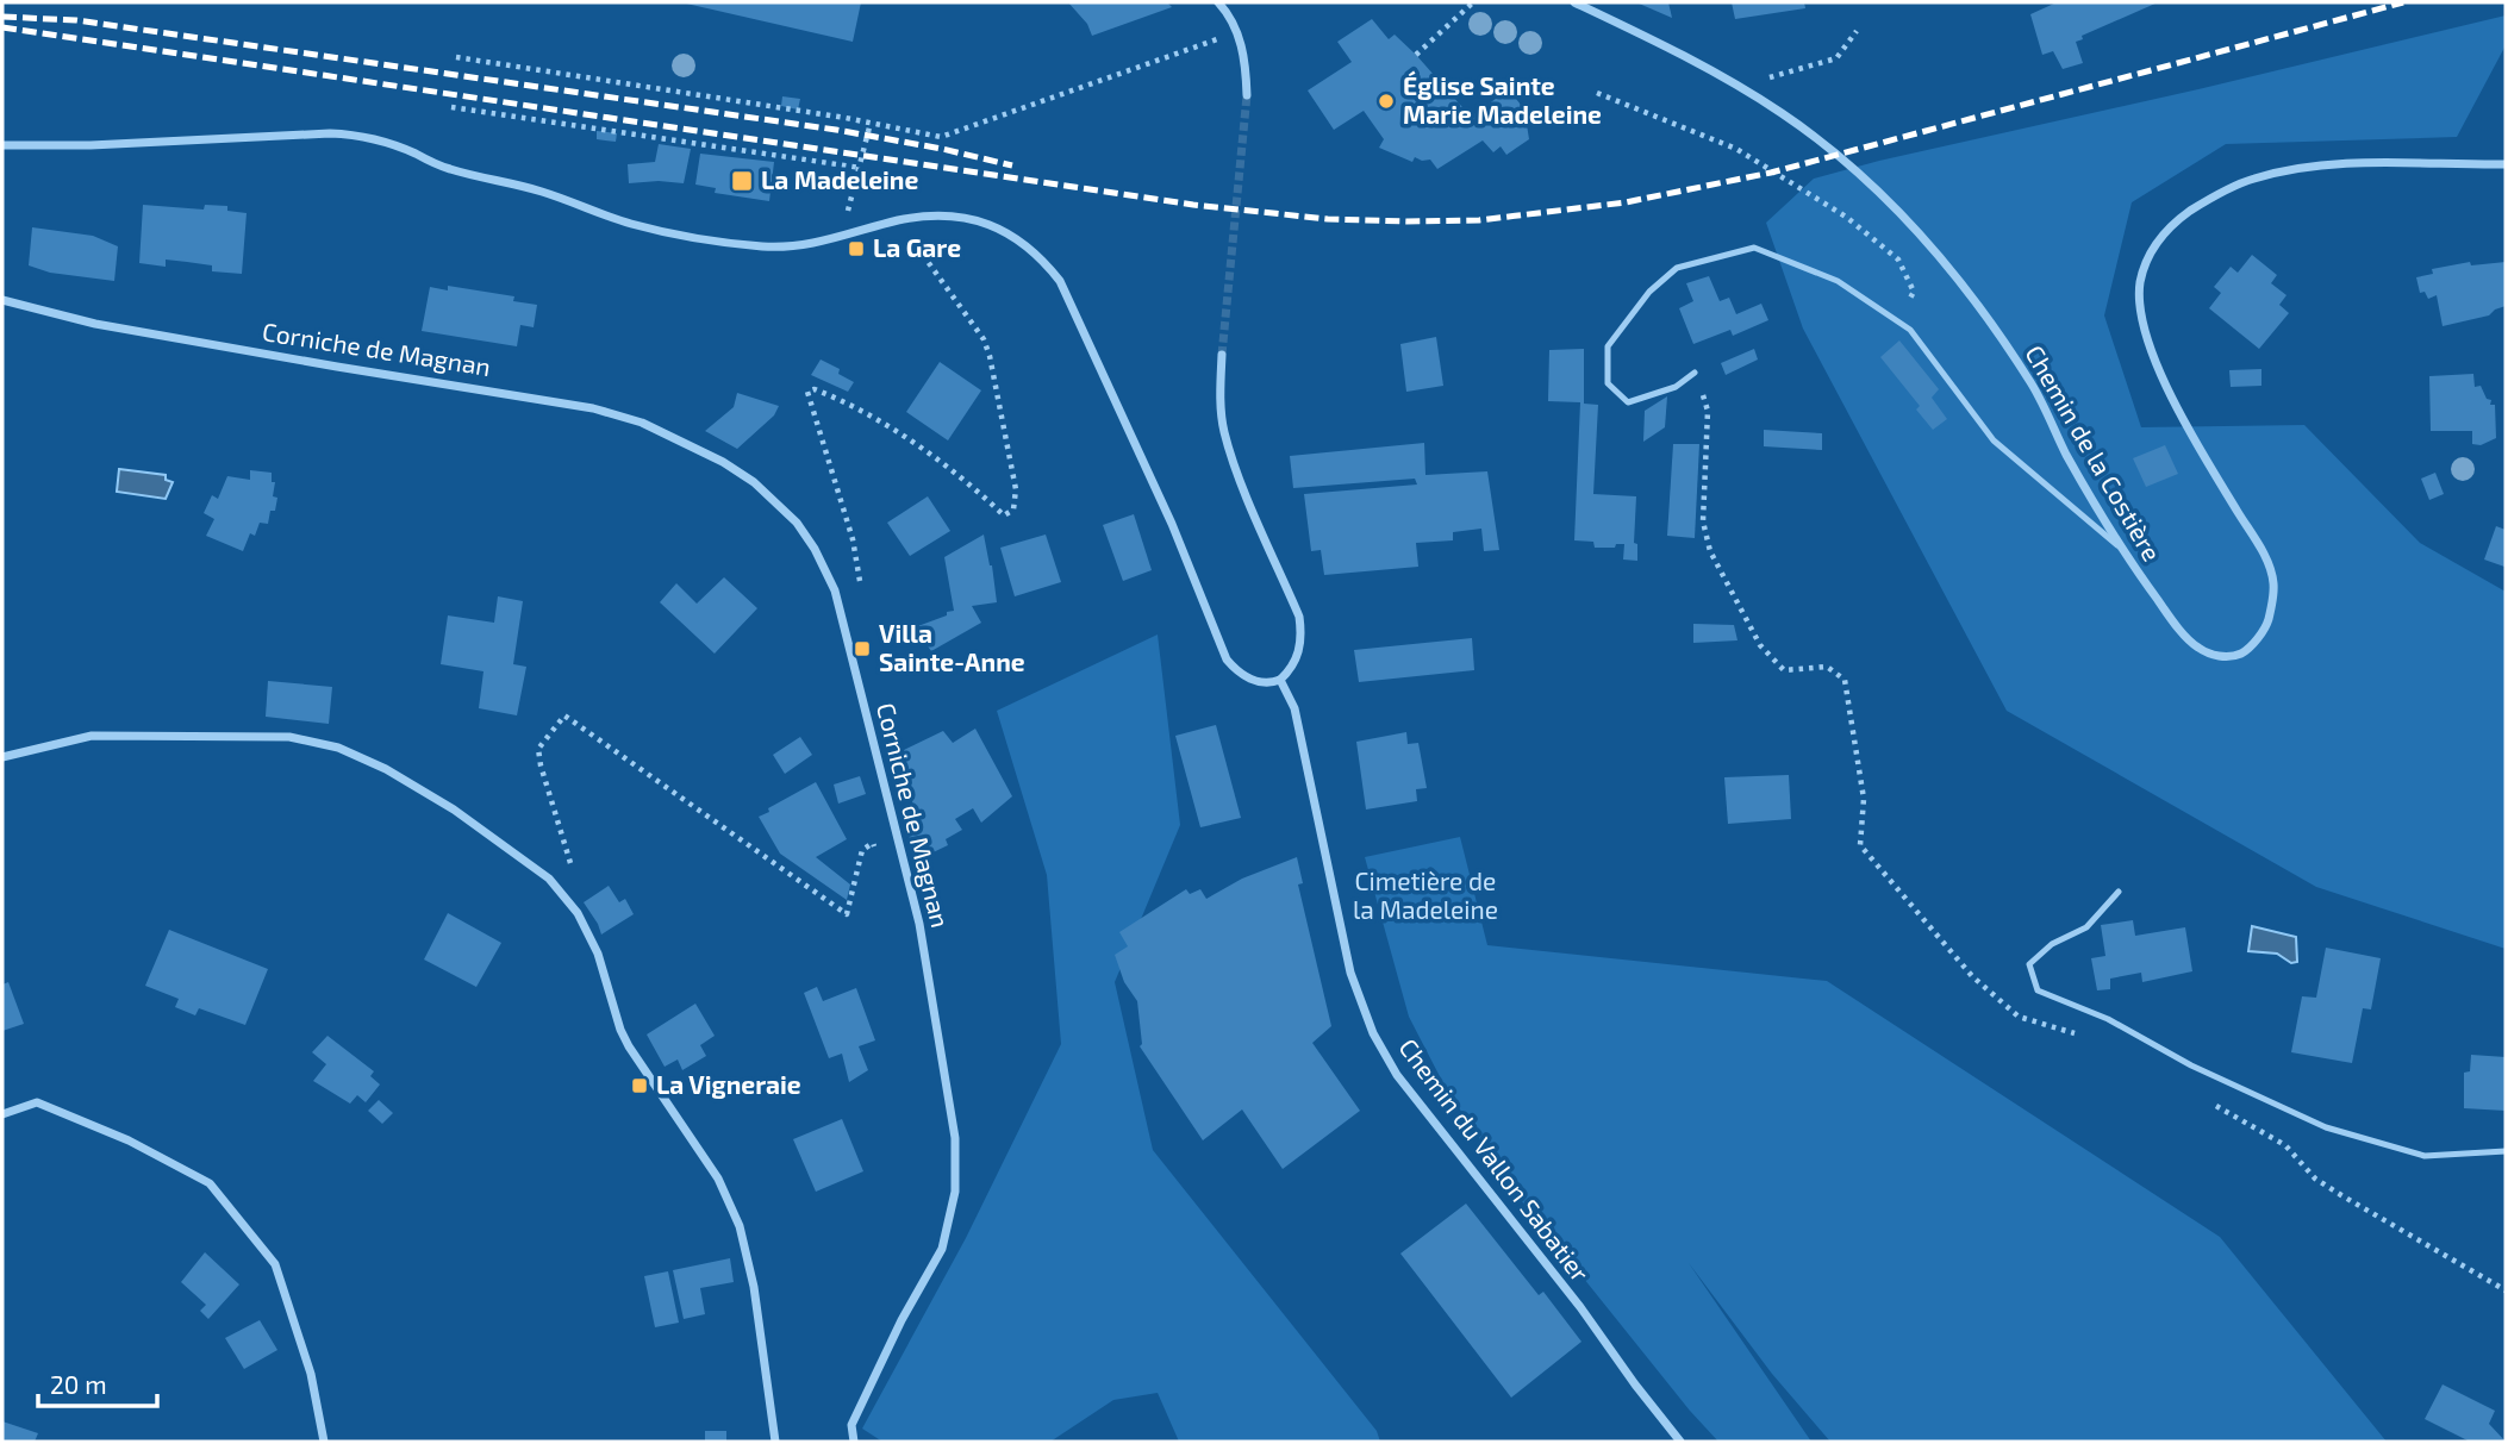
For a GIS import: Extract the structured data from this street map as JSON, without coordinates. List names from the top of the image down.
{
  "streets": {
    "street": ["Corniche de Magnan", "Chemin de la Costière", "Chemin du Vallon Sabatier"]
  },
  "parks": ["Cimetière de la Madeleine"],
  "places": {
    "other": ["Église Sainte Marie Madeleine"],
    "transit": [
      "La Madeleine",
      "La Gare",
      "Villa Sainte-Anne",
      "La Vigneraie"
    ]
  },
  "scale_bar": "20 m"
}
